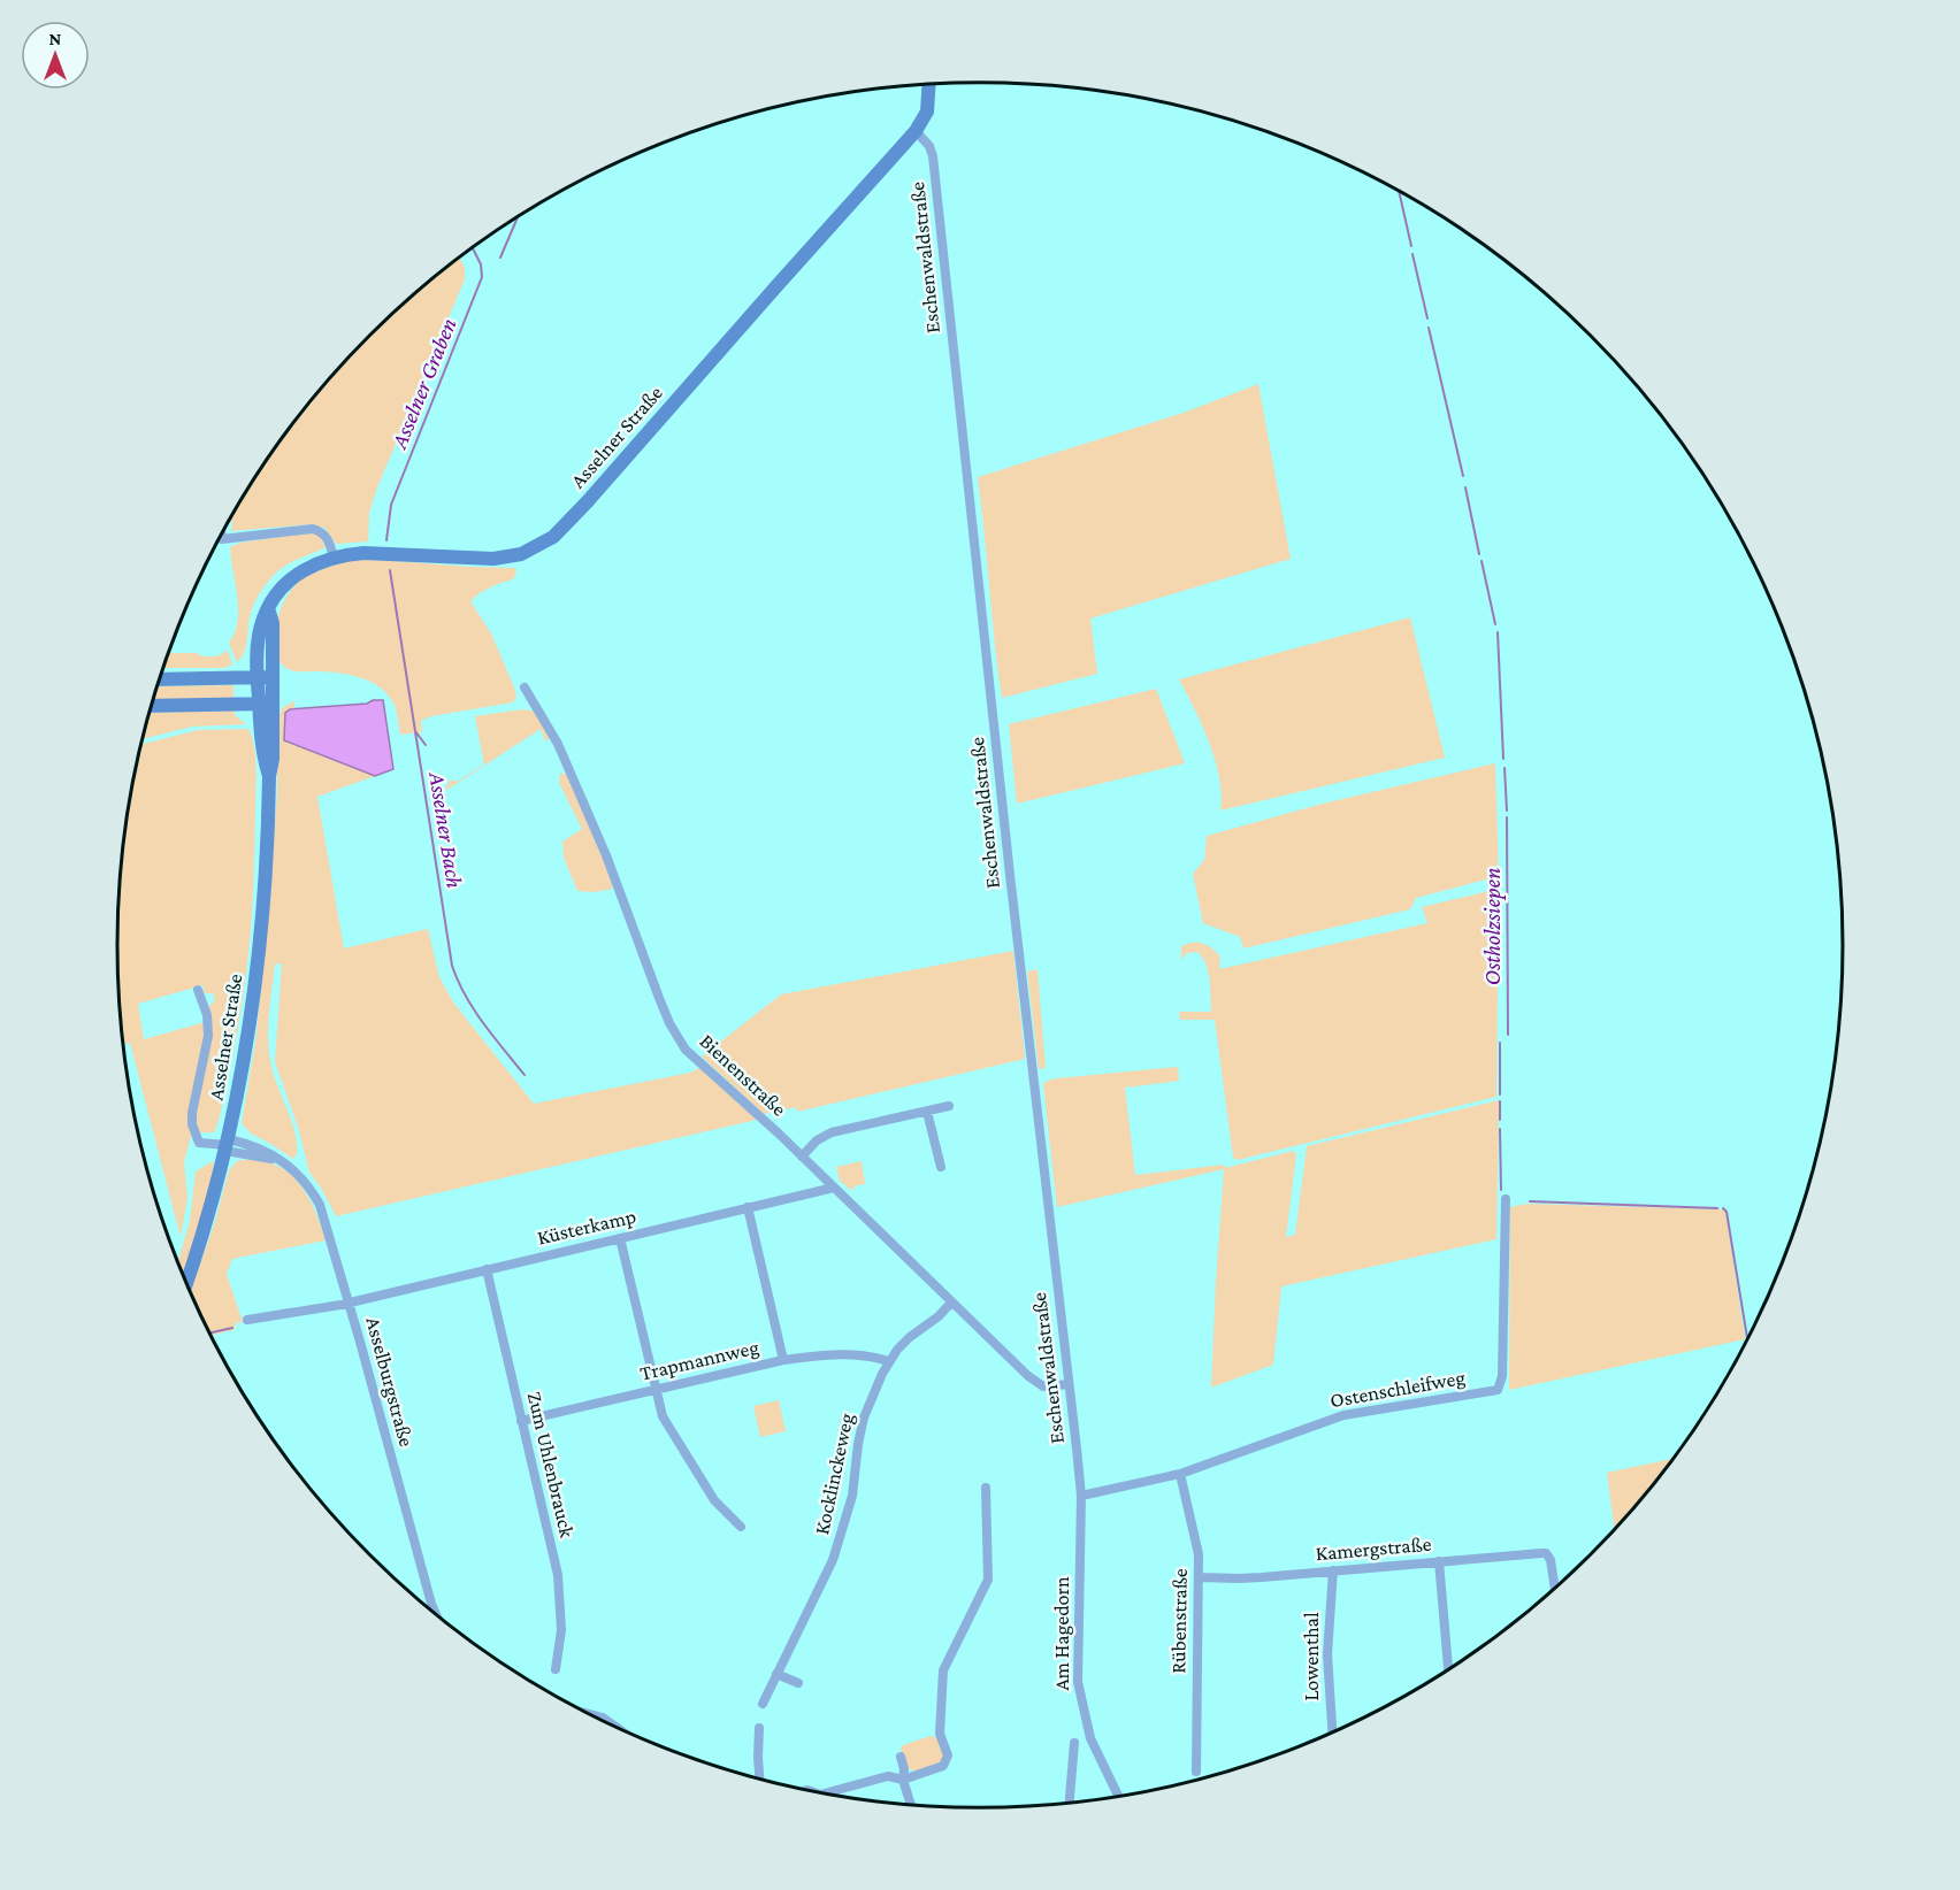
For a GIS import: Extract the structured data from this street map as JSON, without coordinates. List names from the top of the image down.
{
  "streets": {
    "main road": ["Asselner Straße"],
    "street": [
      "Eschenwaldstraße",
      "Bienenstraße",
      "Küsterkamp",
      "Trapmannweg",
      "Asselburgstraße",
      "Ostenschleifweg",
      "Zum Uhlenbrauck",
      "Kocklinckeweg",
      "Kamergstraße",
      "Rübenstraße",
      "Am Hagedorn",
      "Lowenthal"
    ]
  },
  "crossings": [
    ["Eschenwaldstraße", "Asselner Straße"],
    ["Eschenwaldstraße", "Bienenstraße"],
    ["Eschenwaldstraße", "Ostenschleifweg"],
    ["Eschenwaldstraße", "Am Hagedorn"],
    ["Asselner Straße", "Asselburgstraße"],
    ["Bienenstraße", "Küsterkamp"],
    ["Bienenstraße", "Kocklinckeweg"],
    ["Küsterkamp", "Asselburgstraße"],
    ["Küsterkamp", "Zum Uhlenbrauck"],
    ["Trapmannweg", "Zum Uhlenbrauck"],
    ["Trapmannweg", "Kocklinckeweg"],
    ["Ostenschleifweg", "Rübenstraße"],
    ["Ostenschleifweg", "Am Hagedorn"],
    ["Kamergstraße", "Rübenstraße"],
    ["Kamergstraße", "Lowenthal"]
  ],
  "water": ["Asselner Graben", "Asselner Bach", "Ostholzsiepen"],
  "north": "top"
}
